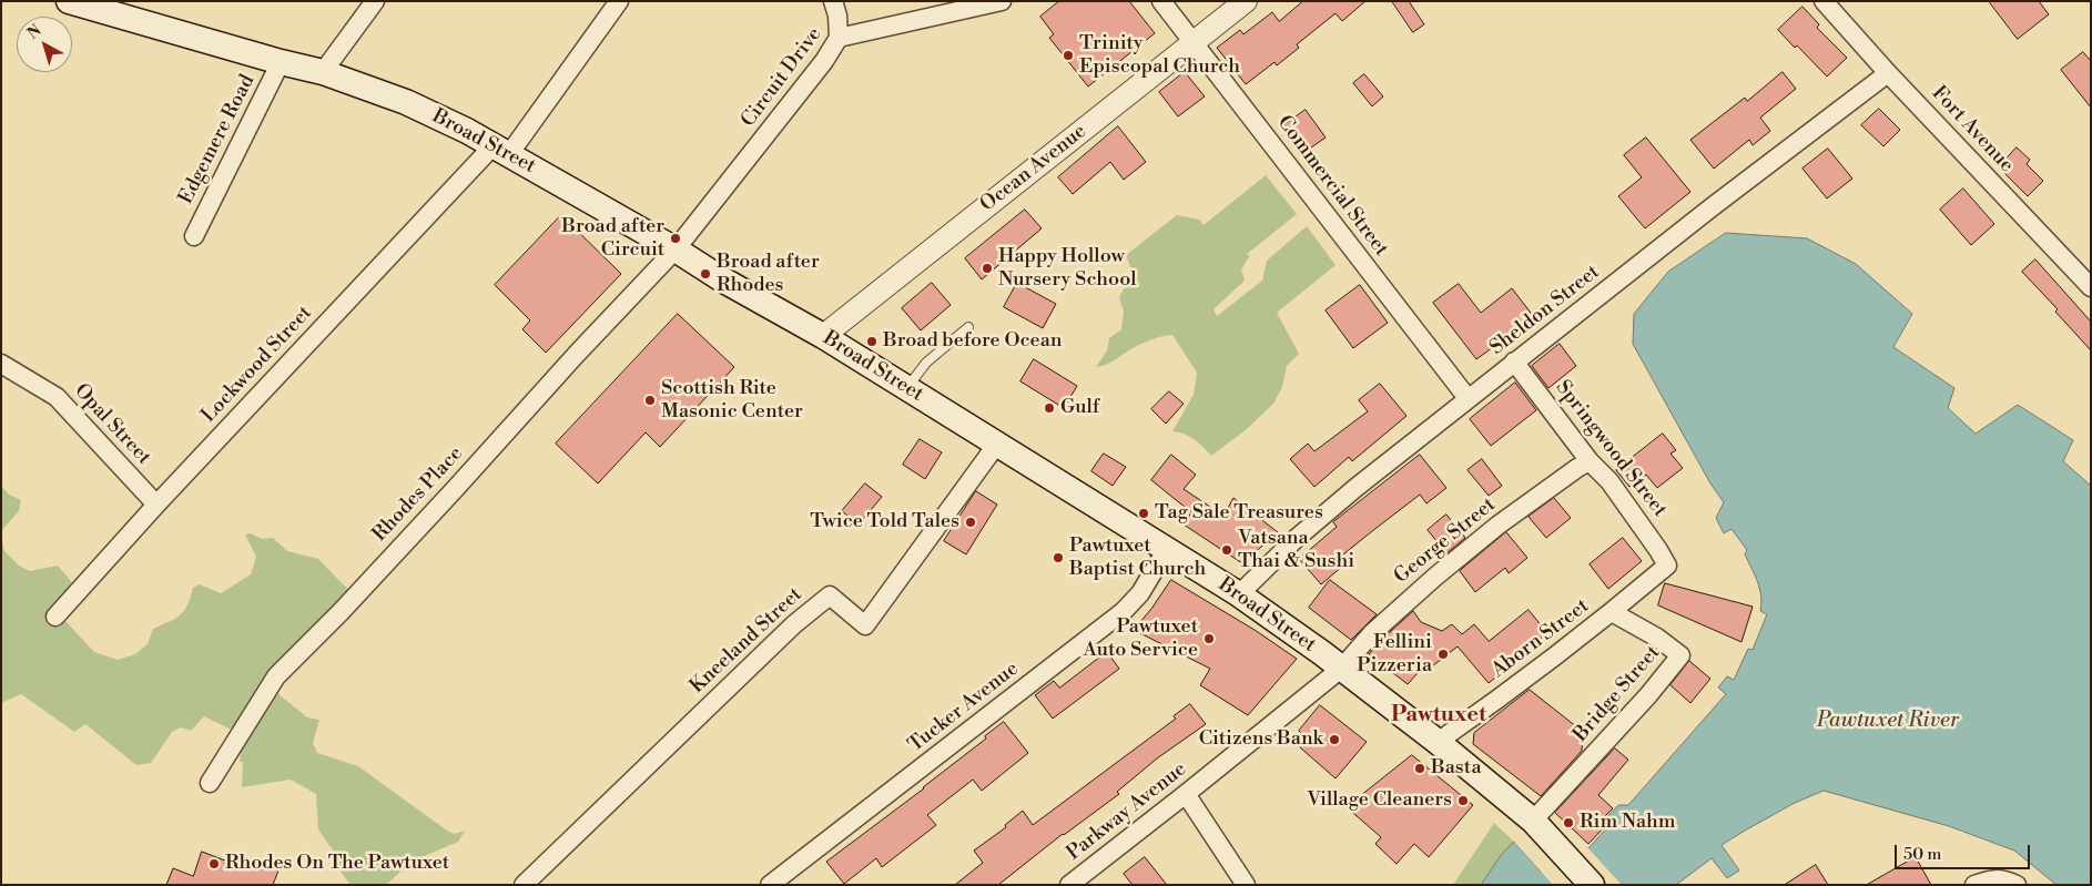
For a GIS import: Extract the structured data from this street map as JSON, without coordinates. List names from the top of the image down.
{
  "streets": {
    "main road": ["Broad Street"],
    "street": [
      "Circuit Drive",
      "Fort Avenue",
      "Edgemere Road",
      "Ocean Avenue",
      "Commercial Street",
      "Sheldon Street",
      "Lockwood Street",
      "Opal Street",
      "Springwood Street",
      "Rhodes Place",
      "George Street",
      "Aborn Street",
      "Kneeland Street",
      "Bridge Street",
      "Tucker Avenue",
      "Parkway Avenue"
    ]
  },
  "crossings": [
    ["Circuit Drive", "Broad Street"],
    ["Circuit Drive", "Rhodes Place"],
    ["Fort Avenue", "Sheldon Street"],
    ["Edgemere Road", "Broad Street"],
    ["Broad Street", "Ocean Avenue"],
    ["Broad Street", "Sheldon Street"],
    ["Broad Street", "Lockwood Street"],
    ["Broad Street", "Rhodes Place"],
    ["Broad Street", "George Street"],
    ["Broad Street", "Aborn Street"],
    ["Broad Street", "Kneeland Street"],
    ["Broad Street", "Bridge Street"],
    ["Broad Street", "Tucker Avenue"],
    ["Broad Street", "Parkway Avenue"],
    ["Ocean Avenue", "Commercial Street"],
    ["Commercial Street", "Sheldon Street"],
    ["Sheldon Street", "Springwood Street"],
    ["Lockwood Street", "Opal Street"],
    ["Springwood Street", "George Street"],
    ["Springwood Street", "Aborn Street"],
    ["George Street", "Parkway Avenue"],
    ["Aborn Street", "Bridge Street"]
  ],
  "districts": ["Pawtuxet"],
  "water": ["Pawtuxet River"],
  "places": [
    "Trinity Episcopal Church",
    "Broad after Circuit",
    "Happy Hollow Nursery School",
    "Broad after Rhodes",
    "Broad before Ocean",
    "Scottish Rite Masonic Center",
    "Gulf",
    "Tag Sale Treasures",
    "Twice Told Tales",
    "Vatsana Thai & Sushi",
    "Pawtuxet Baptist Church",
    "Pawtuxet Auto Service",
    "Fellini Pizzeria",
    "Citizens Bank",
    "Basta",
    "Village Cleaners",
    "Rim Nahm",
    "Rhodes On The Pawtuxet"
  ],
  "scale_bar": "50 m",
  "north": "top left"
}
